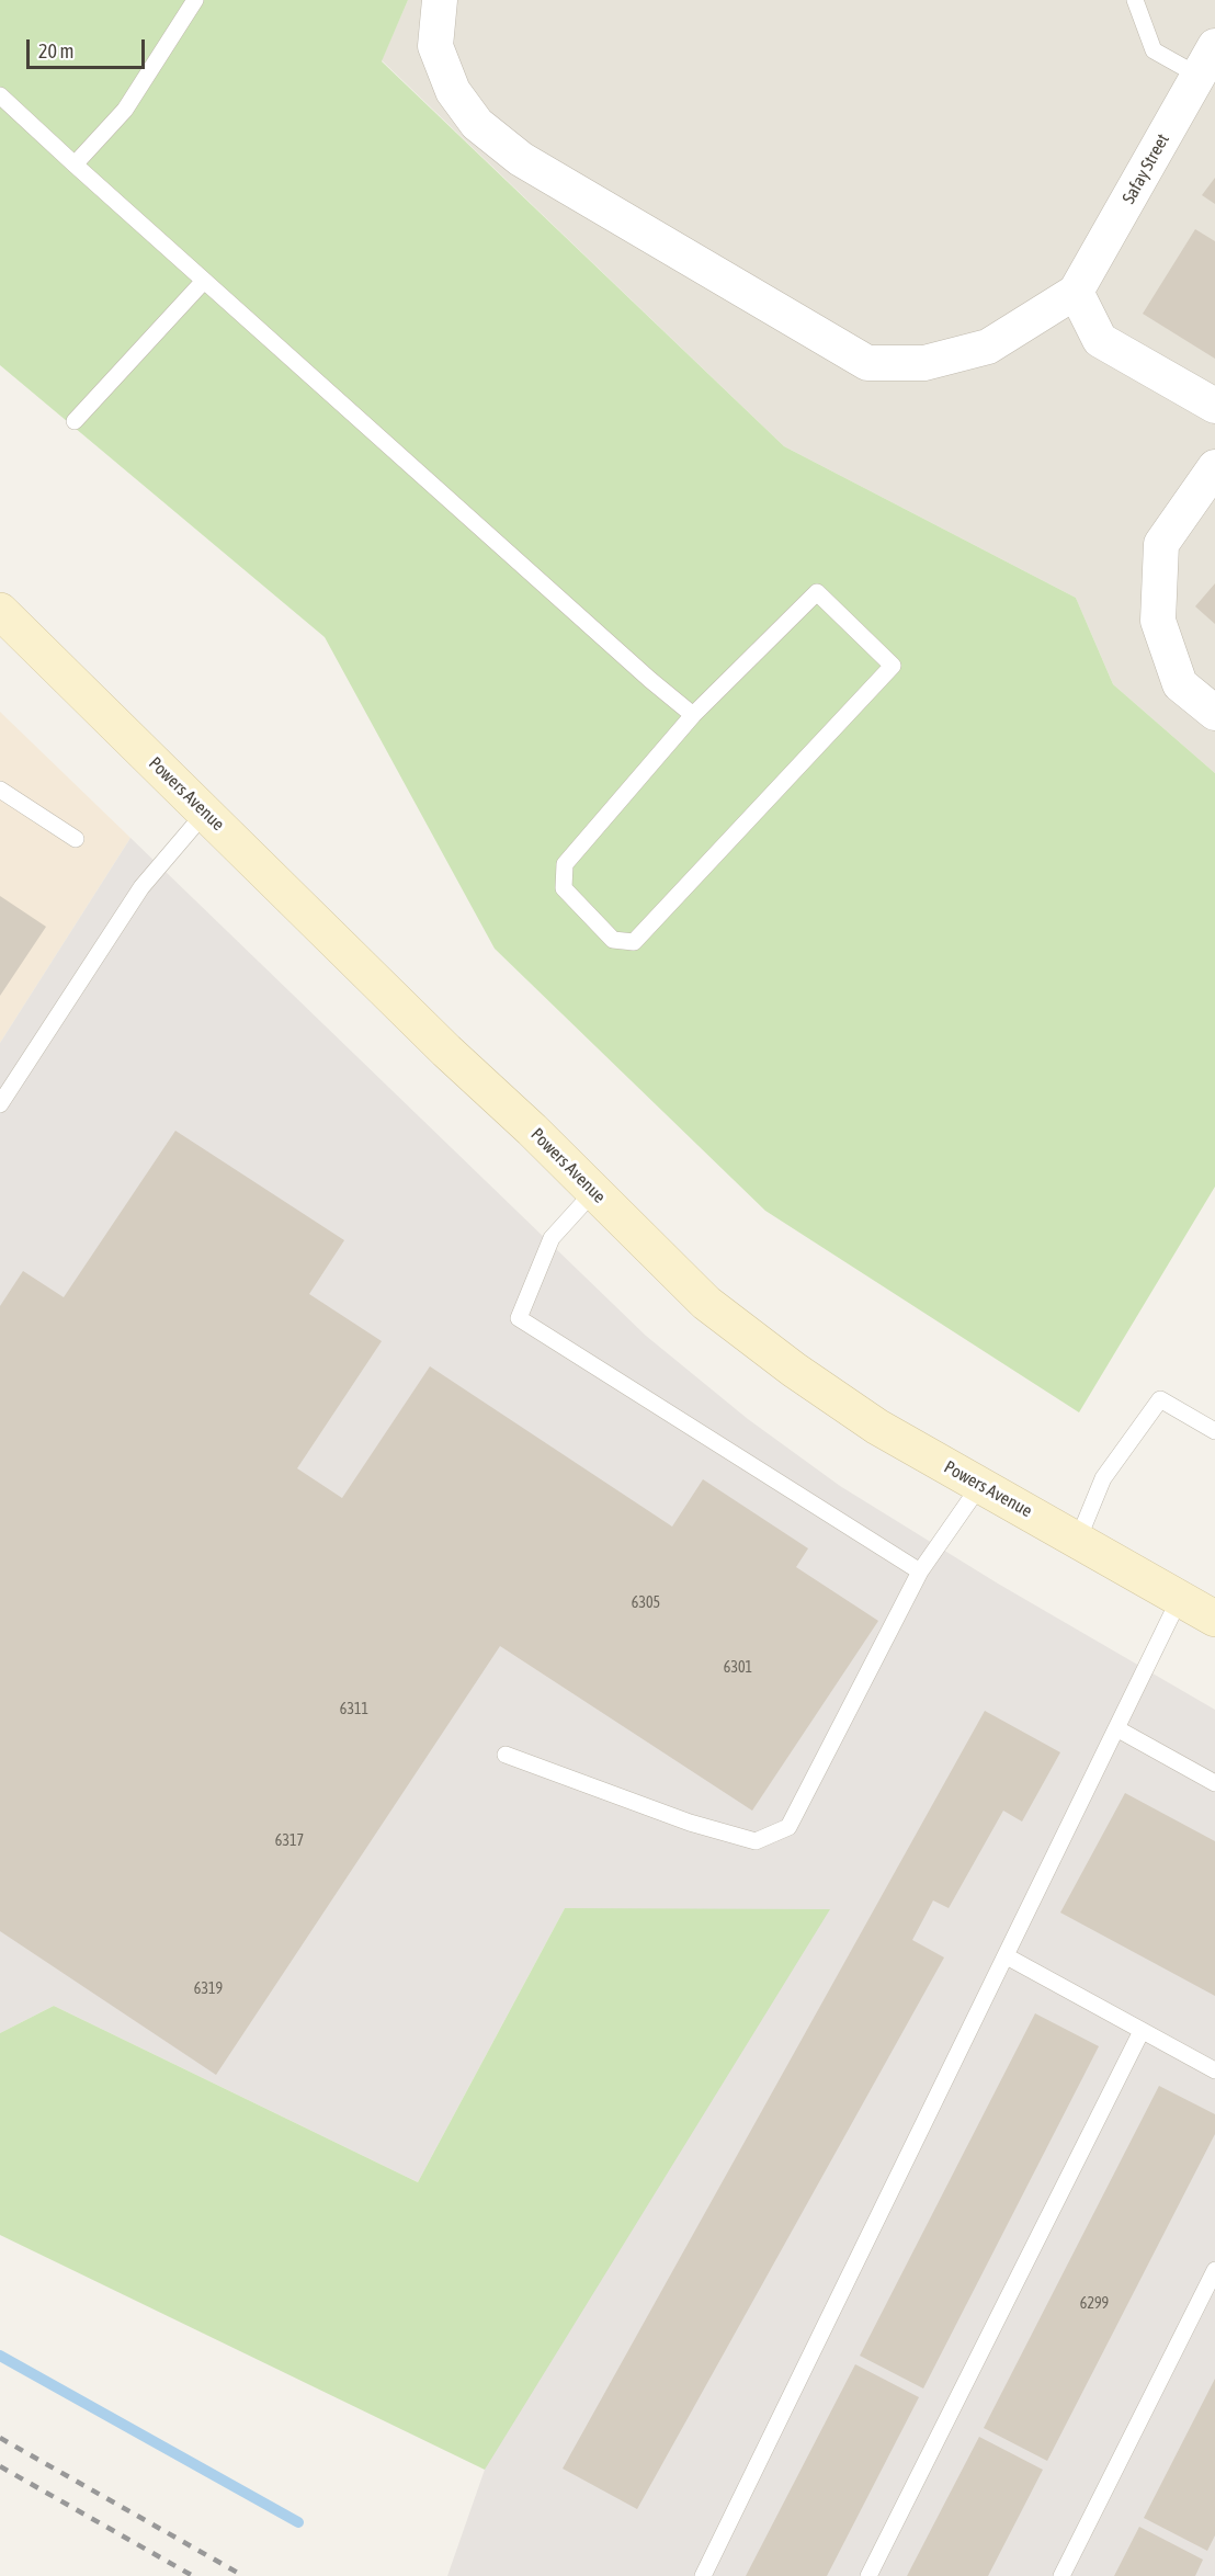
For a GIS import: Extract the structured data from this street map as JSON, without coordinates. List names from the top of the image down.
{
  "streets": {
    "street": ["Safay Street", "Powers Avenue"]
  },
  "house_numbers": [
    "6305",
    "6301",
    "6311",
    "6317",
    "6319",
    "6299"
  ],
  "scale_bar": "20 m"
}
